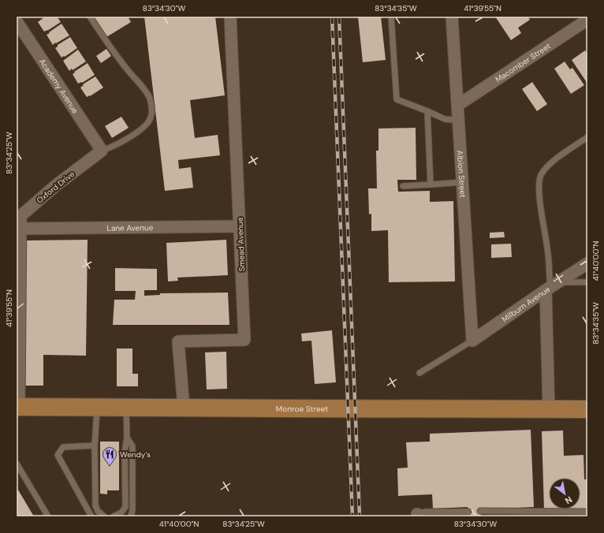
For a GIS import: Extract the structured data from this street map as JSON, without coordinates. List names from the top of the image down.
{
  "streets": {
    "main road": ["Monroe Street"],
    "street": [
      "Macomber Street",
      "Academy Avenue",
      "Albion Street",
      "Oxford Drive",
      "Lane Avenue",
      "Smead Avenue",
      "Milburn Avenue"
    ]
  },
  "crossings": [
    ["Macomber Street", "Albion Street"],
    ["Academy Avenue", "Oxford Drive"],
    ["Albion Street", "Milburn Avenue"],
    ["Oxford Drive", "Lane Avenue"],
    ["Lane Avenue", "Smead Avenue"],
    ["Smead Avenue", "Monroe Street"]
  ],
  "places": {
    "restaurant": ["Wendy's"]
  },
  "north": "bottom right",
  "coordinates": [
    "83°34'30\"W",
    "83°34'35\"W",
    "41°39'55\"N",
    "83°34'25\"W",
    "41°40'00\"N"
  ]
}
